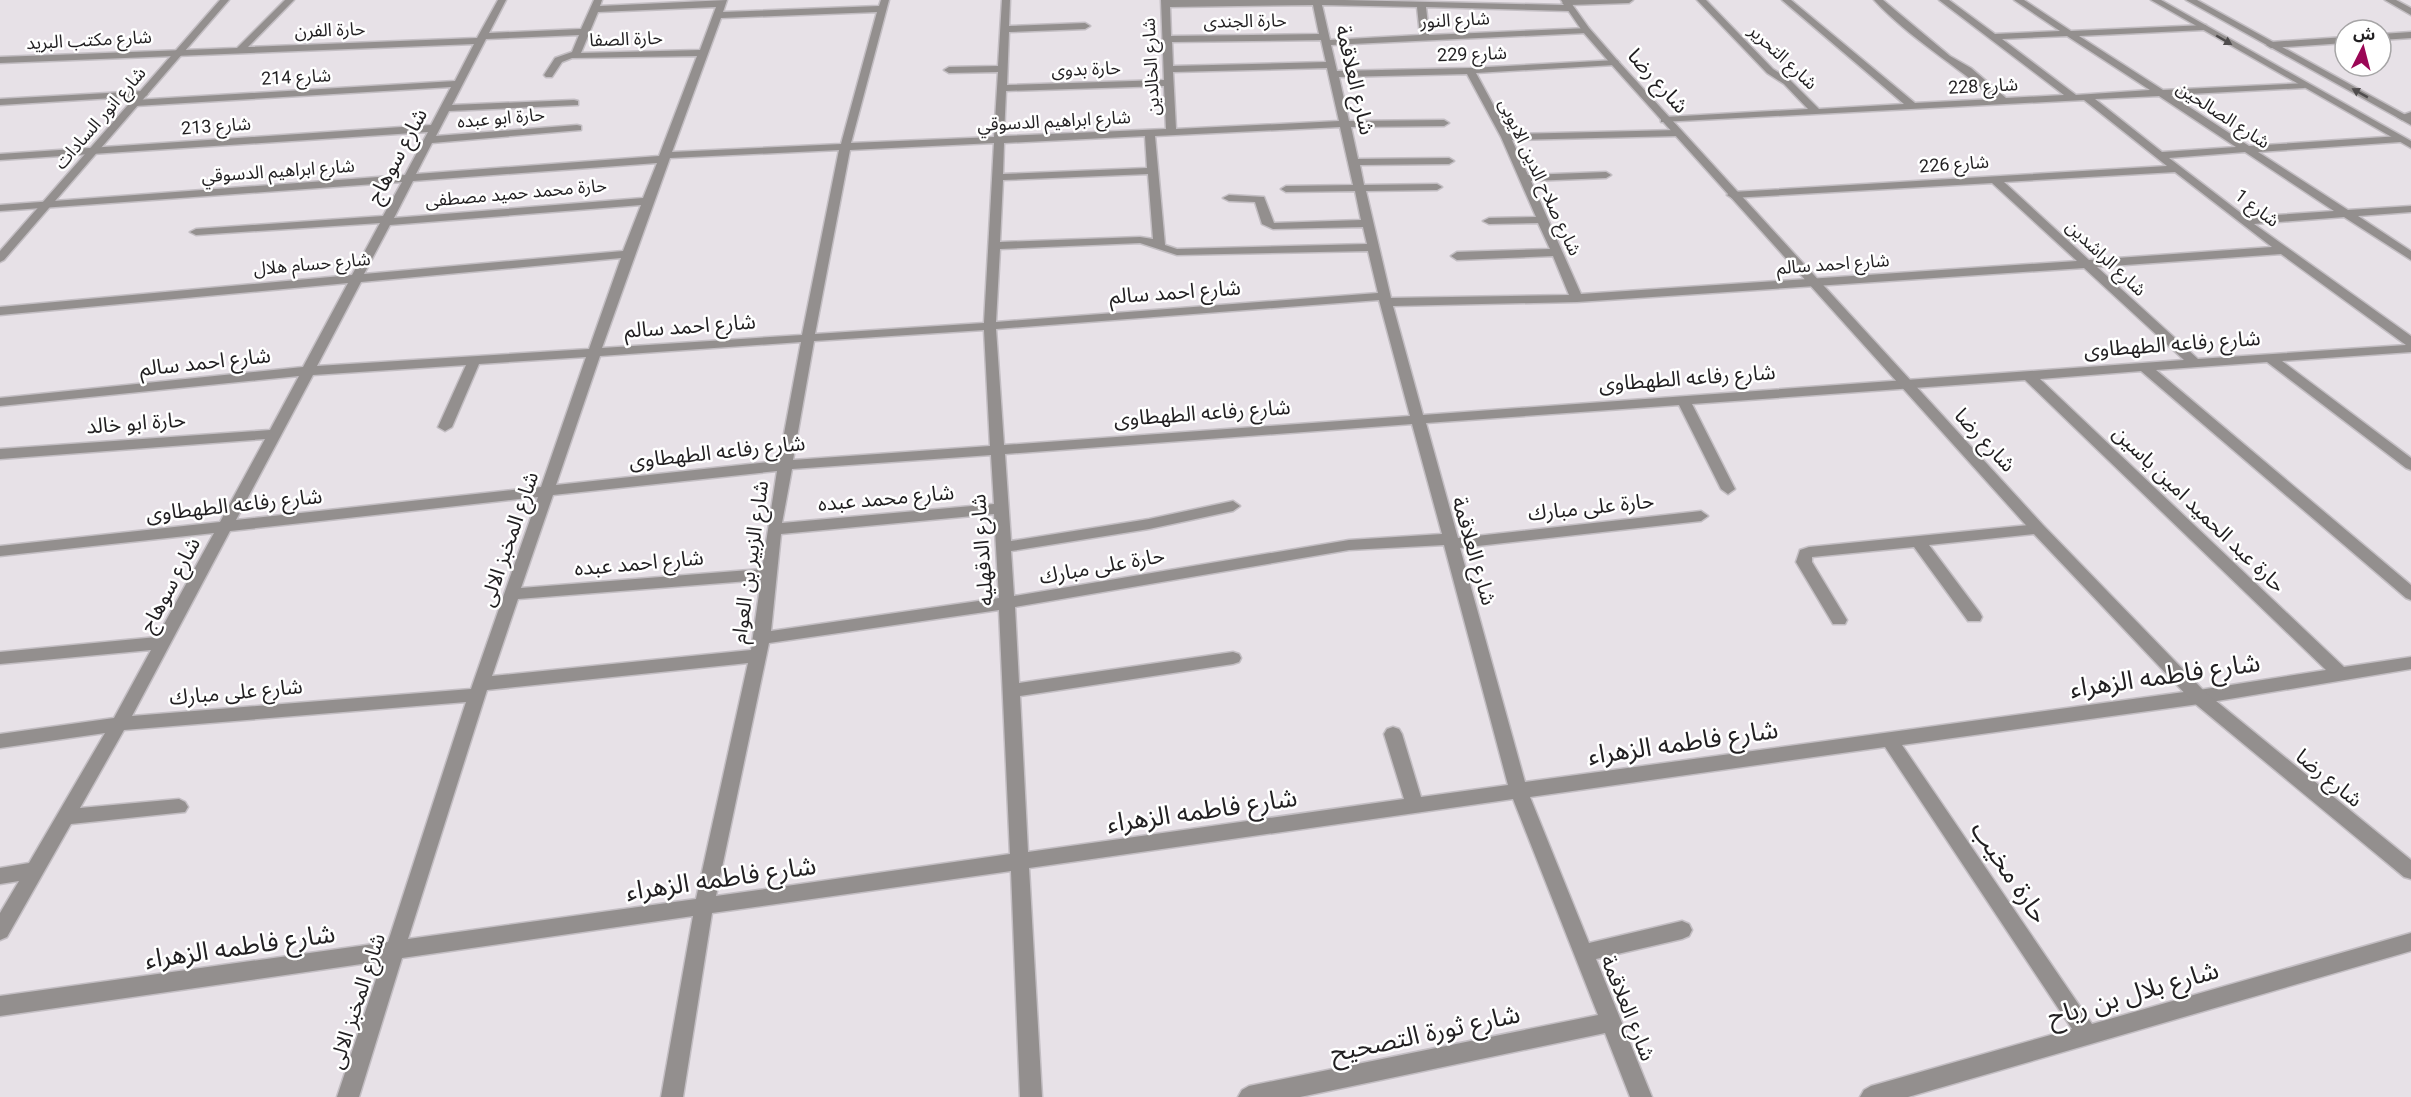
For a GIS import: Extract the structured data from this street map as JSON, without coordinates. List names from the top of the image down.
{
  "streets": {
    "street": [
      "شارع النور",
      "حارة الجندى",
      "حارة الفرن",
      "حارة الصفا",
      "شارع مكتب البريد",
      "شارع 229",
      "شارع التحرير",
      "شارع الخالدين",
      "حارة بدوى",
      "شارع 214",
      "شارع العلاقمة",
      "شارع رضا",
      "شارع 228",
      "شارع الصالحين",
      "شارع انور السادات",
      "حارة ابو عبده",
      "شارع ابراهيم الدسوقي",
      "شارع 213",
      "شارع سوهاج",
      "شارع 226",
      "شارع صلاح الدين الايوبى",
      "حارة محمد حميد مصطفى",
      "شارع 1",
      "شارع الراشدين",
      "شارع حسام هلال",
      "شارع احمد سالم",
      "شارع رفاعه الطهطاوى",
      "حارة ابو خالد",
      "شارع محمد عبده",
      "حارة على مبارك",
      "حارة عبد الحميد امين ياسين",
      "شارع المخبز الالى",
      "شارع الدقهليه",
      "شارع الزبير بن العوام",
      "شارع احمد عبده",
      "شارع فاطمه الزهراء",
      "شارع على مبارك",
      "حارة مخيب",
      "شارع بلال بن رباح",
      "شارع ثورة التصحيح"
    ]
  },
  "crossings": [
    ["شارع النور", "حارة الجندى"],
    ["شارع النور", "شارع العلاقمة"],
    ["شارع النور", "شارع رضا"],
    ["حارة الجندى", "شارع الخالدين"],
    ["حارة الجندى", "شارع العلاقمة"],
    ["حارة الفرن", "حارة الصفا"],
    ["حارة الفرن", "شارع مكتب البريد"],
    ["حارة الفرن", "شارع انور السادات"],
    ["حارة الفرن", "شارع سوهاج"],
    ["حارة الصفا", "شارع المخبز الالى"],
    ["شارع مكتب البريد", "شارع انور السادات"],
    ["شارع 229", "شارع الخالدين"],
    ["شارع 229", "شارع العلاقمة"],
    ["شارع 229", "شارع رضا"],
    ["شارع 229", "شارع صلاح الدين الايوبى"],
    ["شارع التحرير", "شارع 228"],
    ["شارع الخالدين", "حارة بدوى"],
    ["شارع الخالدين", "شارع ابراهيم الدسوقي"],
    ["حارة بدوى", "شارع الدقهليه"],
    ["شارع 214", "شارع انور السادات"],
    ["شارع 214", "شارع سوهاج"],
    ["شارع العلاقمة", "شارع ابراهيم الدسوقي"],
    ["شارع العلاقمة", "شارع احمد سالم"],
    ["شارع العلاقمة", "شارع رفاعه الطهطاوى"],
    ["شارع العلاقمة", "حارة على مبارك"],
    ["شارع العلاقمة", "شارع فاطمه الزهراء"],
    ["شارع العلاقمة", "شارع ثورة التصحيح"],
    ["شارع رضا", "شارع 228"],
    ["شارع رضا", "شارع 226"],
    ["شارع رضا", "شارع احمد سالم"],
    ["شارع رضا", "شارع رفاعه الطهطاوى"],
    ["شارع رضا", "شارع فاطمه الزهراء"],
    ["شارع 228", "شارع الصالحين"],
    ["شارع 228", "شارع 1"],
    ["شارع انور السادات", "شارع ابراهيم الدسوقي"],
    ["شارع انور السادات", "شارع 213"],
    ["حارة ابو عبده", "شارع 213"],
    ["حارة ابو عبده", "شارع سوهاج"],
    ["شارع ابراهيم الدسوقي", "شارع سوهاج"],
    ["شارع ابراهيم الدسوقي", "شارع المخبز الالى"],
    ["شارع ابراهيم الدسوقي", "شارع الدقهليه"],
    ["شارع ابراهيم الدسوقي", "شارع الزبير بن العوام"],
    ["شارع 213", "شارع سوهاج"],
    ["شارع سوهاج", "حارة محمد حميد مصطفى"],
    ["شارع سوهاج", "شارع حسام هلال"],
    ["شارع سوهاج", "شارع احمد سالم"],
    ["شارع سوهاج", "شارع رفاعه الطهطاوى"],
    ["شارع سوهاج", "حارة ابو خالد"],
    ["شارع سوهاج", "شارع على مبارك"],
    ["شارع 226", "شارع 1"],
    ["شارع 226", "شارع الراشدين"],
    ["شارع صلاح الدين الايوبى", "شارع احمد سالم"],
    ["حارة محمد حميد مصطفى", "شارع المخبز الالى"],
    ["شارع 1", "شارع احمد سالم"],
    ["شارع 1", "شارع رفاعه الطهطاوى"],
    ["شارع الراشدين", "شارع احمد سالم"],
    ["شارع الراشدين", "شارع رفاعه الطهطاوى"],
    ["شارع حسام هلال", "شارع المخبز الالى"],
    ["شارع احمد سالم", "شارع المخبز الالى"],
    ["شارع احمد سالم", "شارع الدقهليه"],
    ["شارع احمد سالم", "شارع الزبير بن العوام"],
    ["شارع رفاعه الطهطاوى", "حارة عبد الحميد امين ياسين"],
    ["شارع رفاعه الطهطاوى", "شارع المخبز الالى"],
    ["شارع رفاعه الطهطاوى", "شارع الدقهليه"],
    ["شارع رفاعه الطهطاوى", "شارع الزبير بن العوام"],
    ["شارع محمد عبده", "شارع الدقهليه"],
    ["شارع محمد عبده", "شارع الزبير بن العوام"],
    ["حارة على مبارك", "شارع الدقهليه"],
    ["حارة على مبارك", "شارع الزبير بن العوام"],
    ["حارة عبد الحميد امين ياسين", "شارع فاطمه الزهراء"],
    ["شارع المخبز الالى", "شارع احمد عبده"],
    ["شارع المخبز الالى", "شارع فاطمه الزهراء"],
    ["شارع المخبز الالى", "شارع على مبارك"],
    ["شارع الدقهليه", "شارع فاطمه الزهراء"],
    ["شارع الزبير بن العوام", "شارع احمد عبده"],
    ["شارع الزبير بن العوام", "شارع فاطمه الزهراء"],
    ["شارع الزبير بن العوام", "شارع على مبارك"],
    ["شارع فاطمه الزهراء", "حارة مخيب"],
    ["حارة مخيب", "شارع بلال بن رباح"]
  ],
  "north": "top"
}
